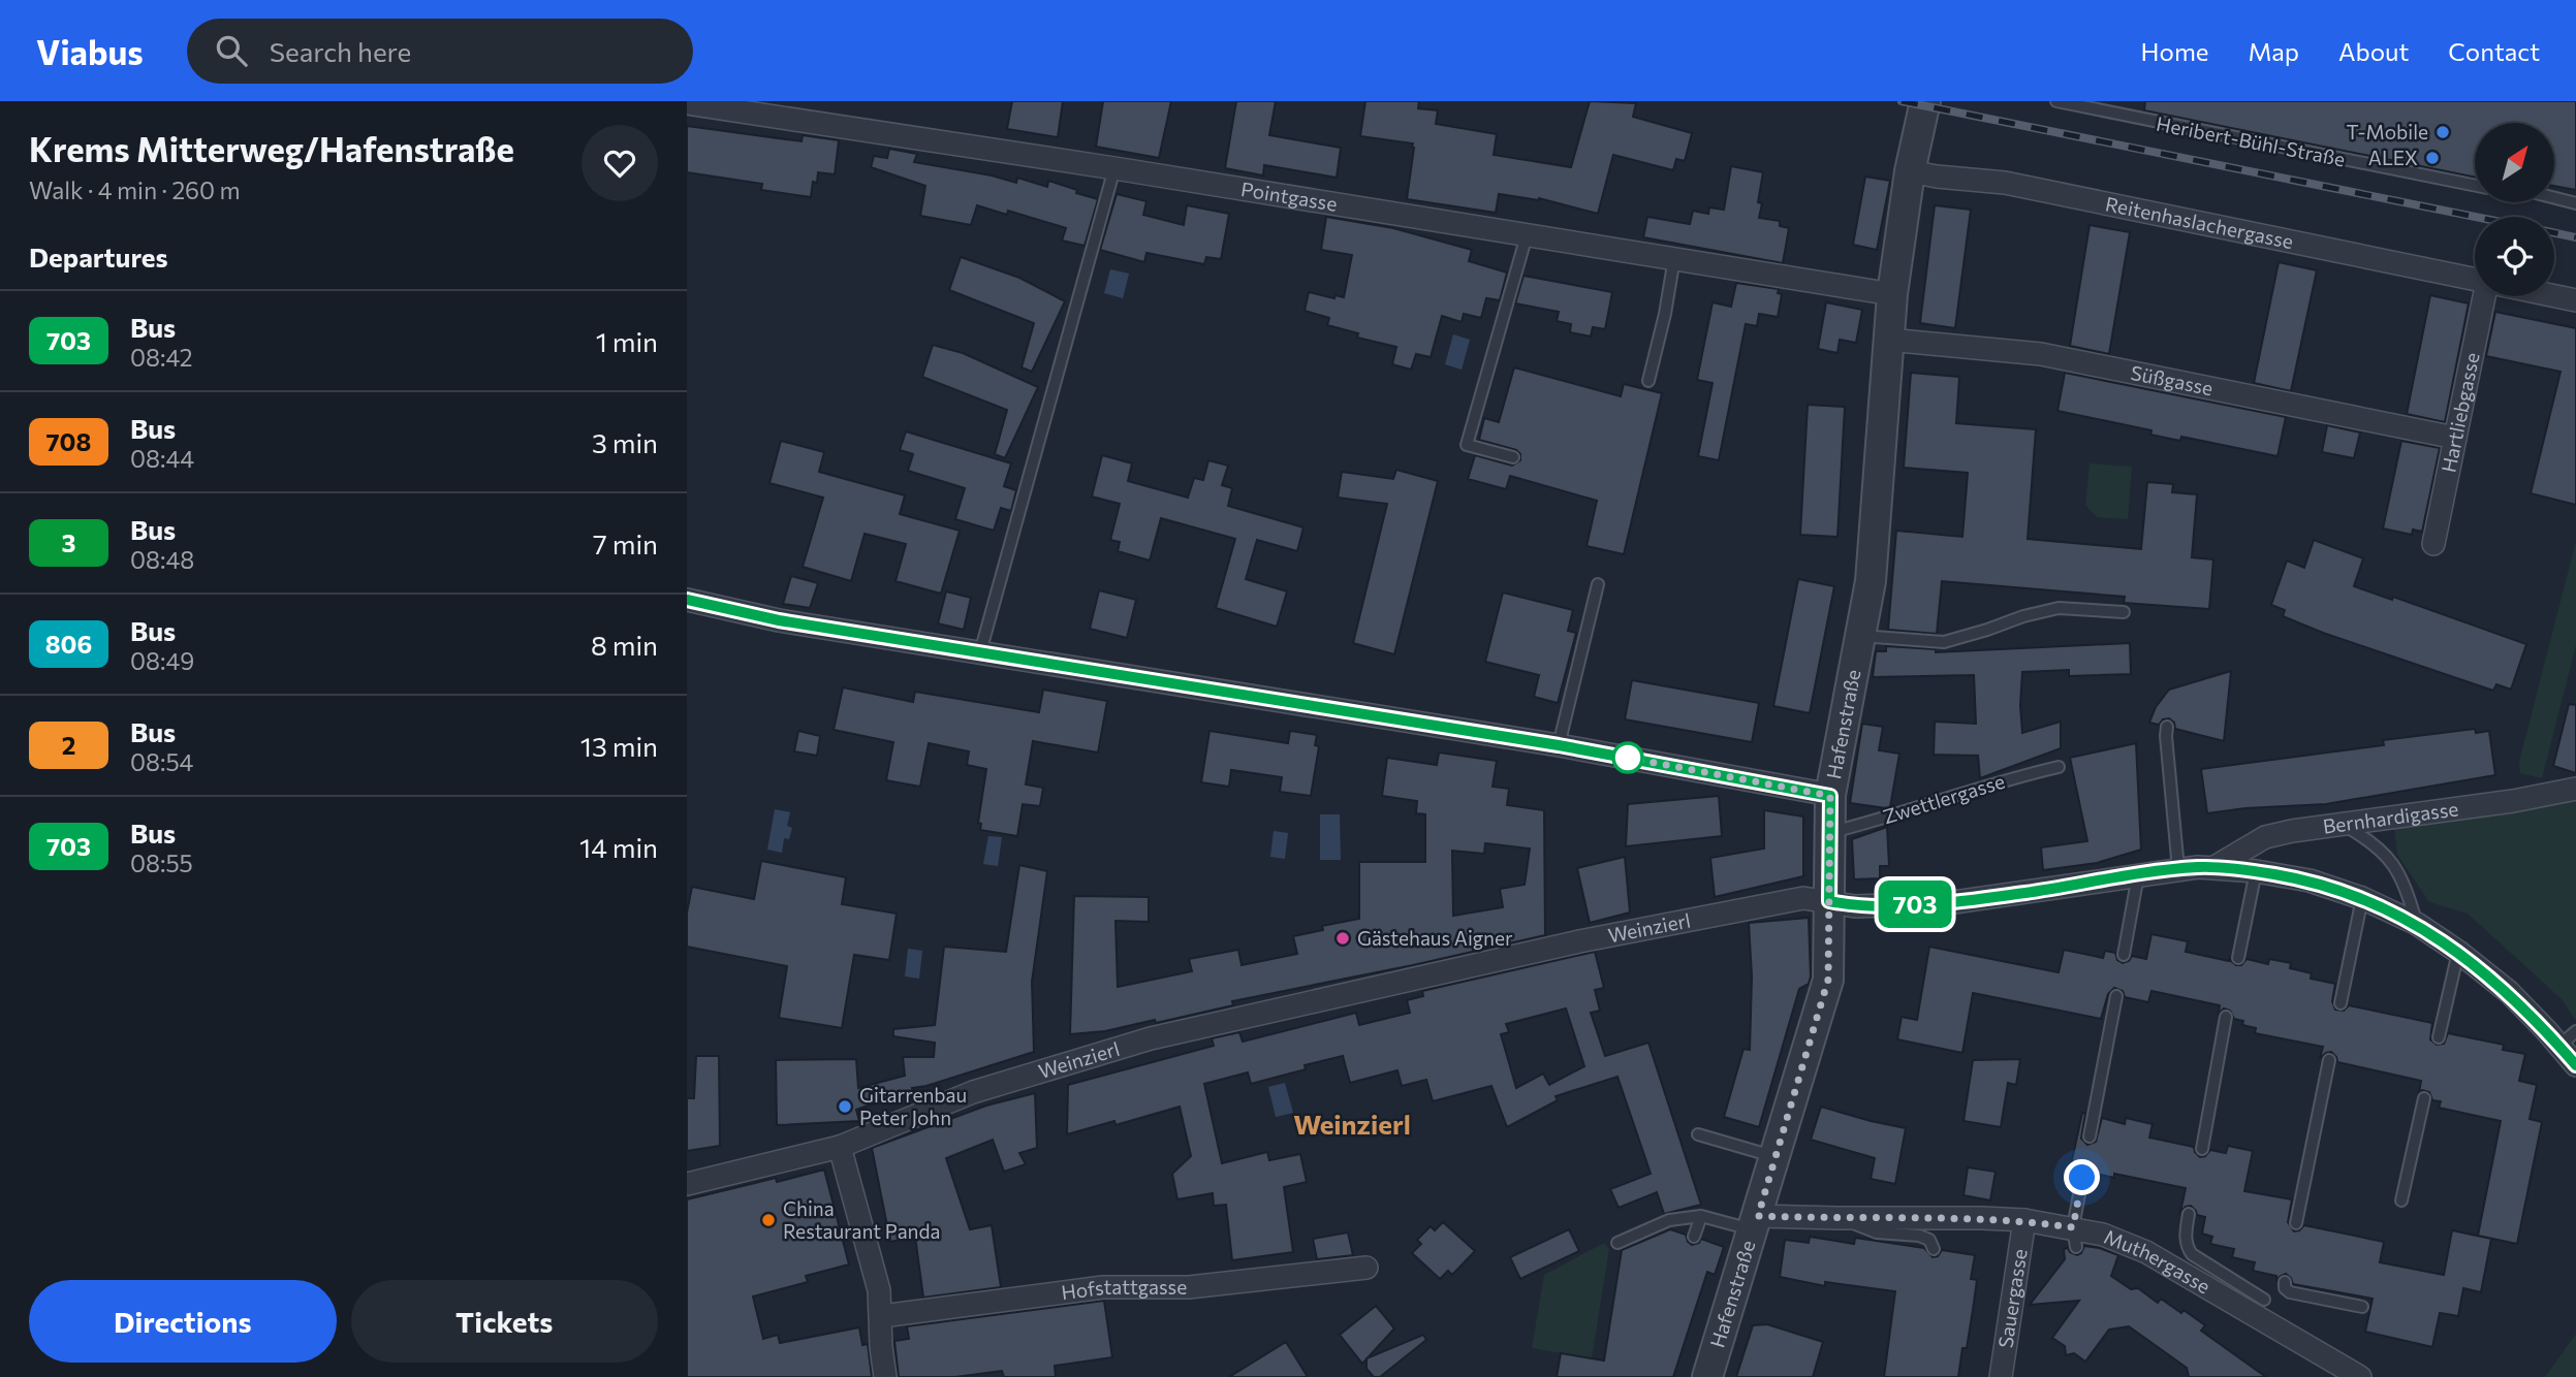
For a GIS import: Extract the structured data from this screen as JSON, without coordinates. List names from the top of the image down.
{
  "streets": {
    "street": [
      "Pointgasse",
      "Reitenhaslachergasse",
      "Süßgasse",
      "Hartliebgasse",
      "Hafenstraße",
      "Bernhardigasse",
      "Weinzierl",
      "Muthergasse",
      "Hofstattgasse",
      "Sauergasse"
    ],
    "lane": ["Heribert-Bühl-Straße", "Zwettlergasse"]
  },
  "crossings": [
    ["Pointgasse", "Hafenstraße"],
    ["Reitenhaslachergasse", "Hafenstraße"],
    ["Süßgasse", "Hartliebgasse"],
    ["Süßgasse", "Hafenstraße"],
    ["Hafenstraße", "Zwettlergasse"],
    ["Hafenstraße", "Weinzierl"],
    ["Hafenstraße", "Muthergasse"],
    ["Bernhardigasse", "Weinzierl"],
    ["Muthergasse", "Sauergasse"]
  ],
  "districts": ["Weinzierl"],
  "places": [
    "T-Mobile",
    "ALEX",
    "Gästehaus Aigner",
    "Gitarrenbau Peter John",
    "China Restaurant Panda"
  ],
  "lines": ["bus line 703"],
  "north": "top right",
  "page": {
    "header": "Viabus",
    "search": "Search here",
    "nav": [
      "Home",
      "Map",
      "About",
      "Contact"
    ],
    "heading": [
      ["Krems Mitterweg/Hafenstraße", "Walk · 4 min · 260 m"],
      "Departures"
    ],
    "on_map": "703",
    "list": [
      {
        "mark": "703",
        "name": "Bus",
        "note": "08:42",
        "value": "1 min"
      },
      {
        "mark": "708",
        "name": "Bus",
        "note": "08:44",
        "value": "3 min"
      },
      {
        "mark": "3",
        "name": "Bus",
        "note": "08:48",
        "value": "7 min"
      },
      {
        "mark": "806",
        "name": "Bus",
        "note": "08:49",
        "value": "8 min"
      },
      {
        "mark": "2",
        "name": "Bus",
        "note": "08:54",
        "value": "13 min"
      },
      {
        "mark": "703",
        "name": "Bus",
        "note": "08:55",
        "value": "14 min"
      }
    ],
    "buttons": ["Directions", "Tickets"]
  }
}
